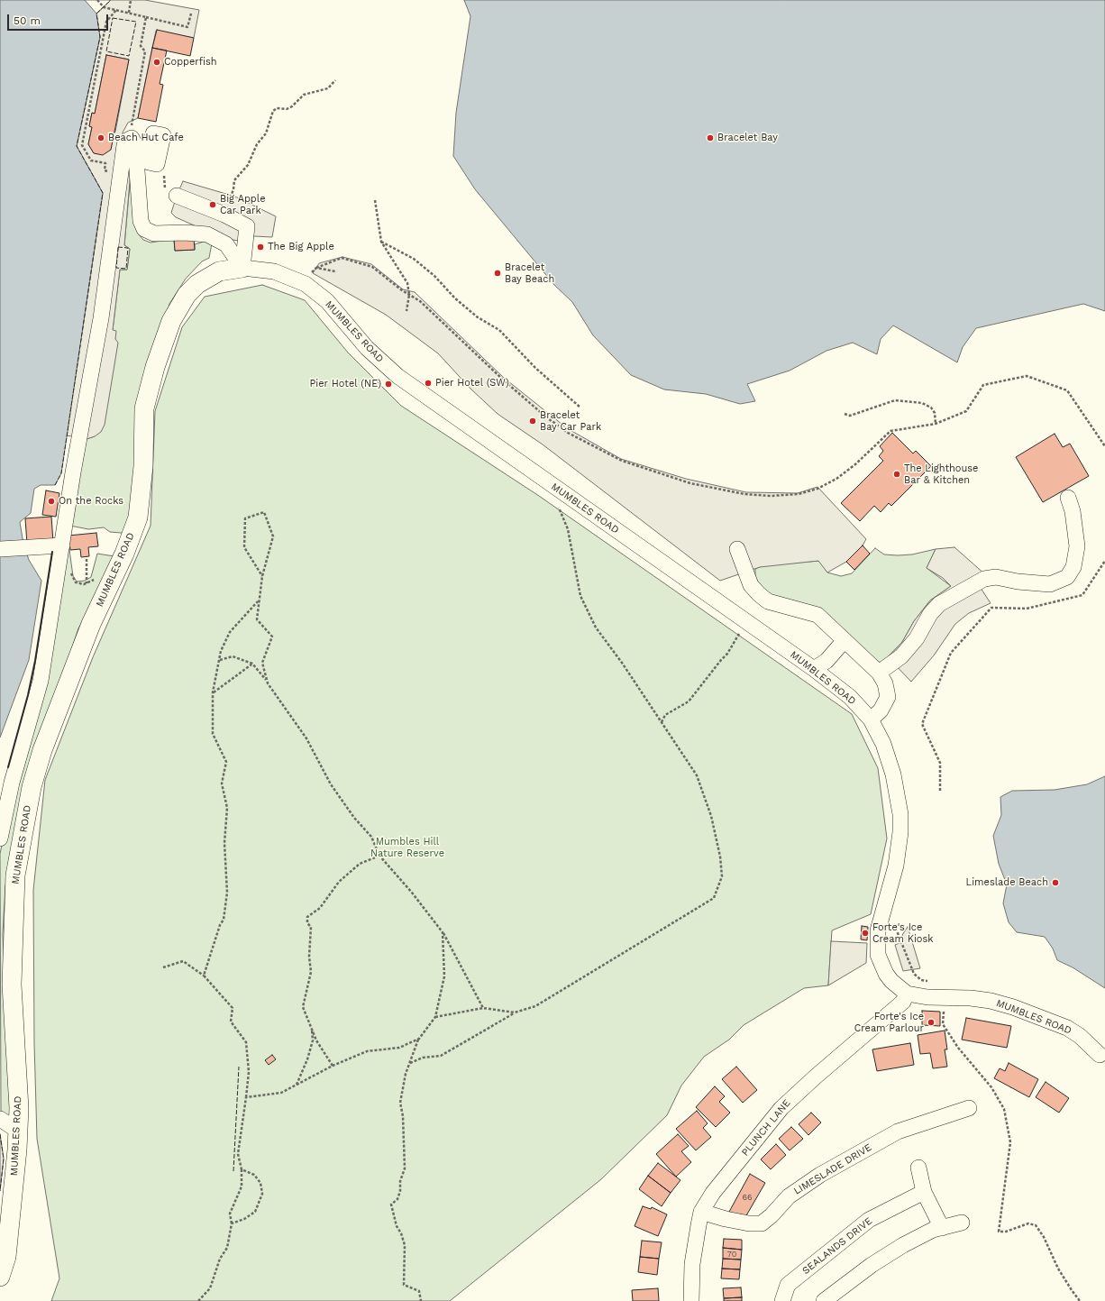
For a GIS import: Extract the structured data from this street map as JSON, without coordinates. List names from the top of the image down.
{
  "streets": {
    "main road": ["MUMBLES ROAD"],
    "street": ["PLUNCH LANE", "LIMESLADE DRIVE", "SEALANDS DRIVE"]
  },
  "crossings": [
    ["MUMBLES ROAD", "PLUNCH LANE"],
    ["PLUNCH LANE", "LIMESLADE DRIVE"]
  ],
  "parks": ["Mumbles Hill Nature Reserve"],
  "places": [
    "Copperfish",
    "Beach Hut Cafe",
    "Bracelet Bay",
    "Big Apple Car Park",
    "The Big Apple",
    "Bracelet Bay Beach",
    "Pier Hotel (SW)",
    "Pier Hotel (NE)",
    "Bracelet Bay Car Park",
    "The Lighthouse Bar & Kitchen",
    "On the Rocks",
    "Limeslade Beach",
    "Forte's Ice Cream Kiosk",
    "Forte's Ice Cream Parlour"
  ],
  "house_numbers": ["66", "70"],
  "scale_bar": "50 m"
}
